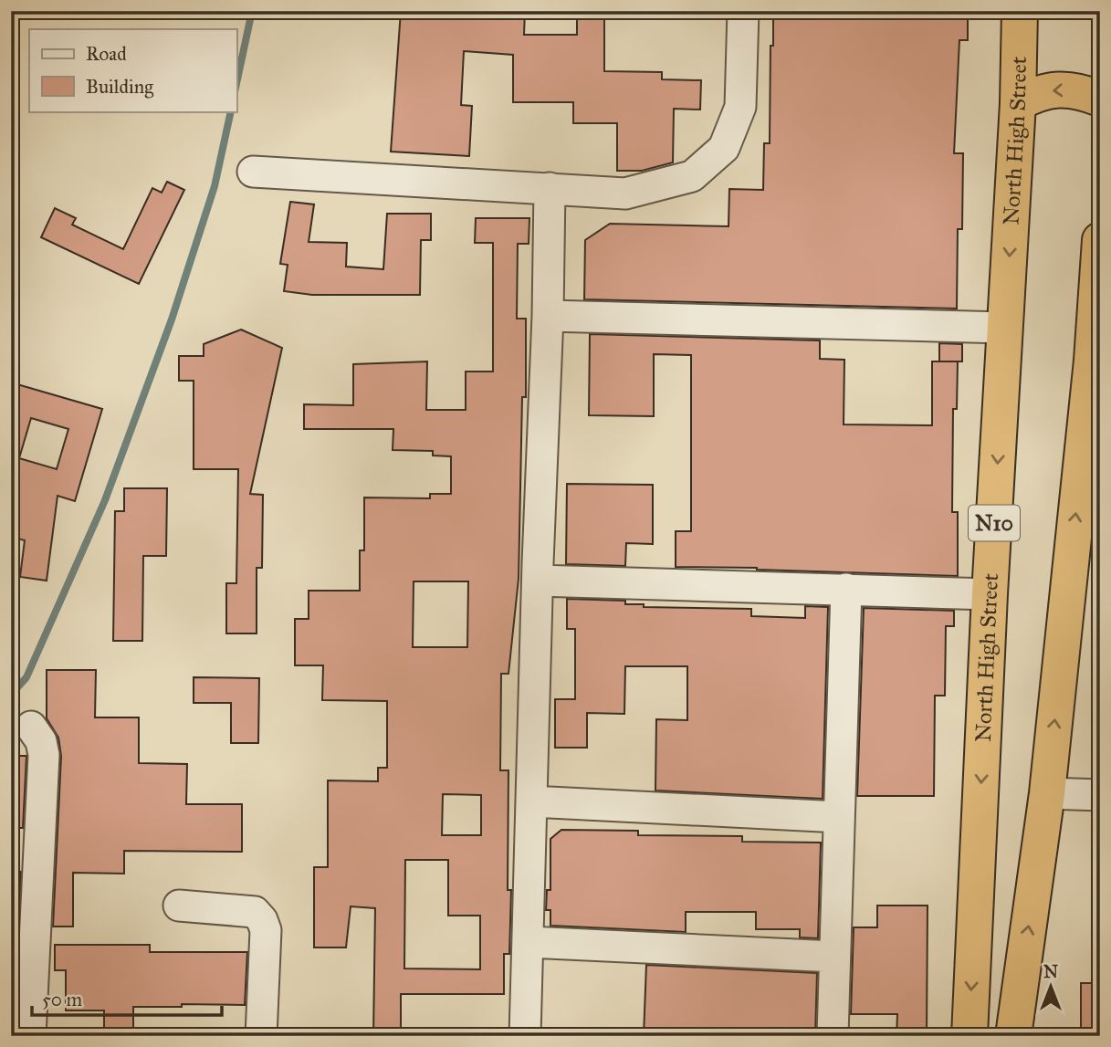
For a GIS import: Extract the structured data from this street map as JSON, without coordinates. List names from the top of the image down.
{
  "streets": {
    "highway": ["North High Street", "N10"]
  },
  "legend": ["Road", "Building"],
  "scale_bar": "50 m",
  "north": "top"
}
